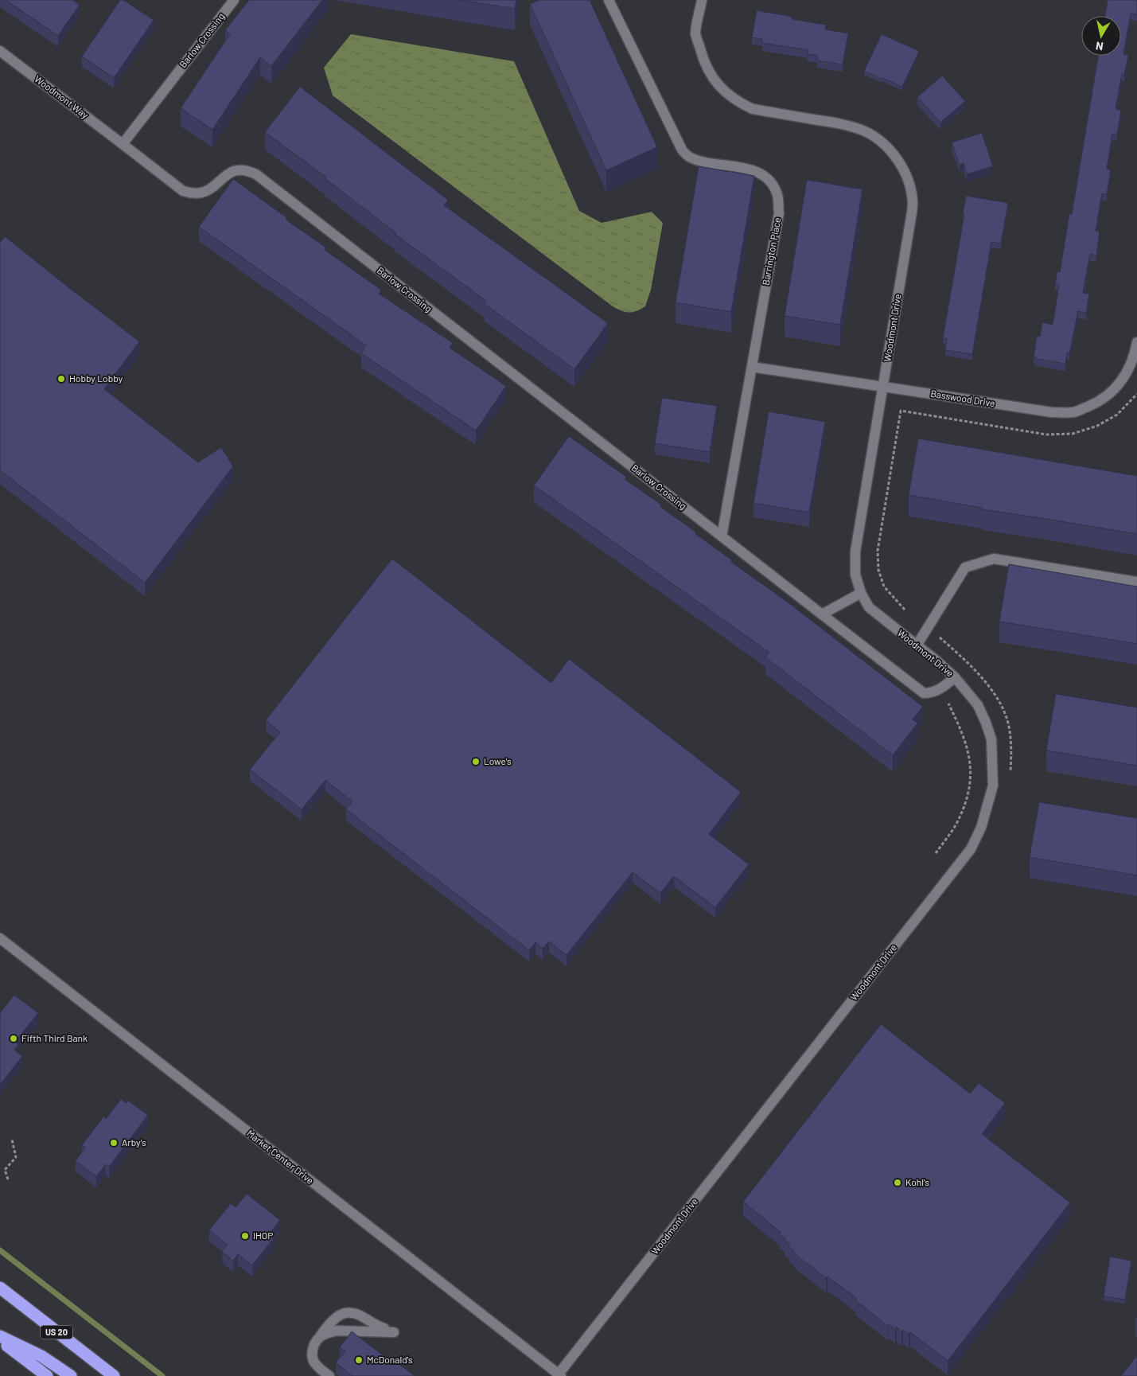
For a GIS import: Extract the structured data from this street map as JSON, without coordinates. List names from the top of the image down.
{
  "streets": {
    "highway": ["US 20"],
    "street": [
      "Barlow Crossing",
      "Woodmont Way",
      "Barrington Place",
      "Woodmont Drive",
      "Basswood Drive",
      "Market Center Drive"
    ]
  },
  "crossings": [
    ["Barlow Crossing", "Woodmont Way"],
    ["Barlow Crossing", "Barrington Place"],
    ["Barlow Crossing", "Woodmont Drive"],
    ["Barrington Place", "Basswood Drive"],
    ["Woodmont Drive", "Basswood Drive"],
    ["Woodmont Drive", "Market Center Drive"]
  ],
  "places": [
    "Hobby Lobby",
    "Lowe's",
    "Fifth Third Bank",
    "Arby's",
    "Kohl's",
    "IHOP",
    "McDonald's"
  ],
  "north": "bottom"
}
